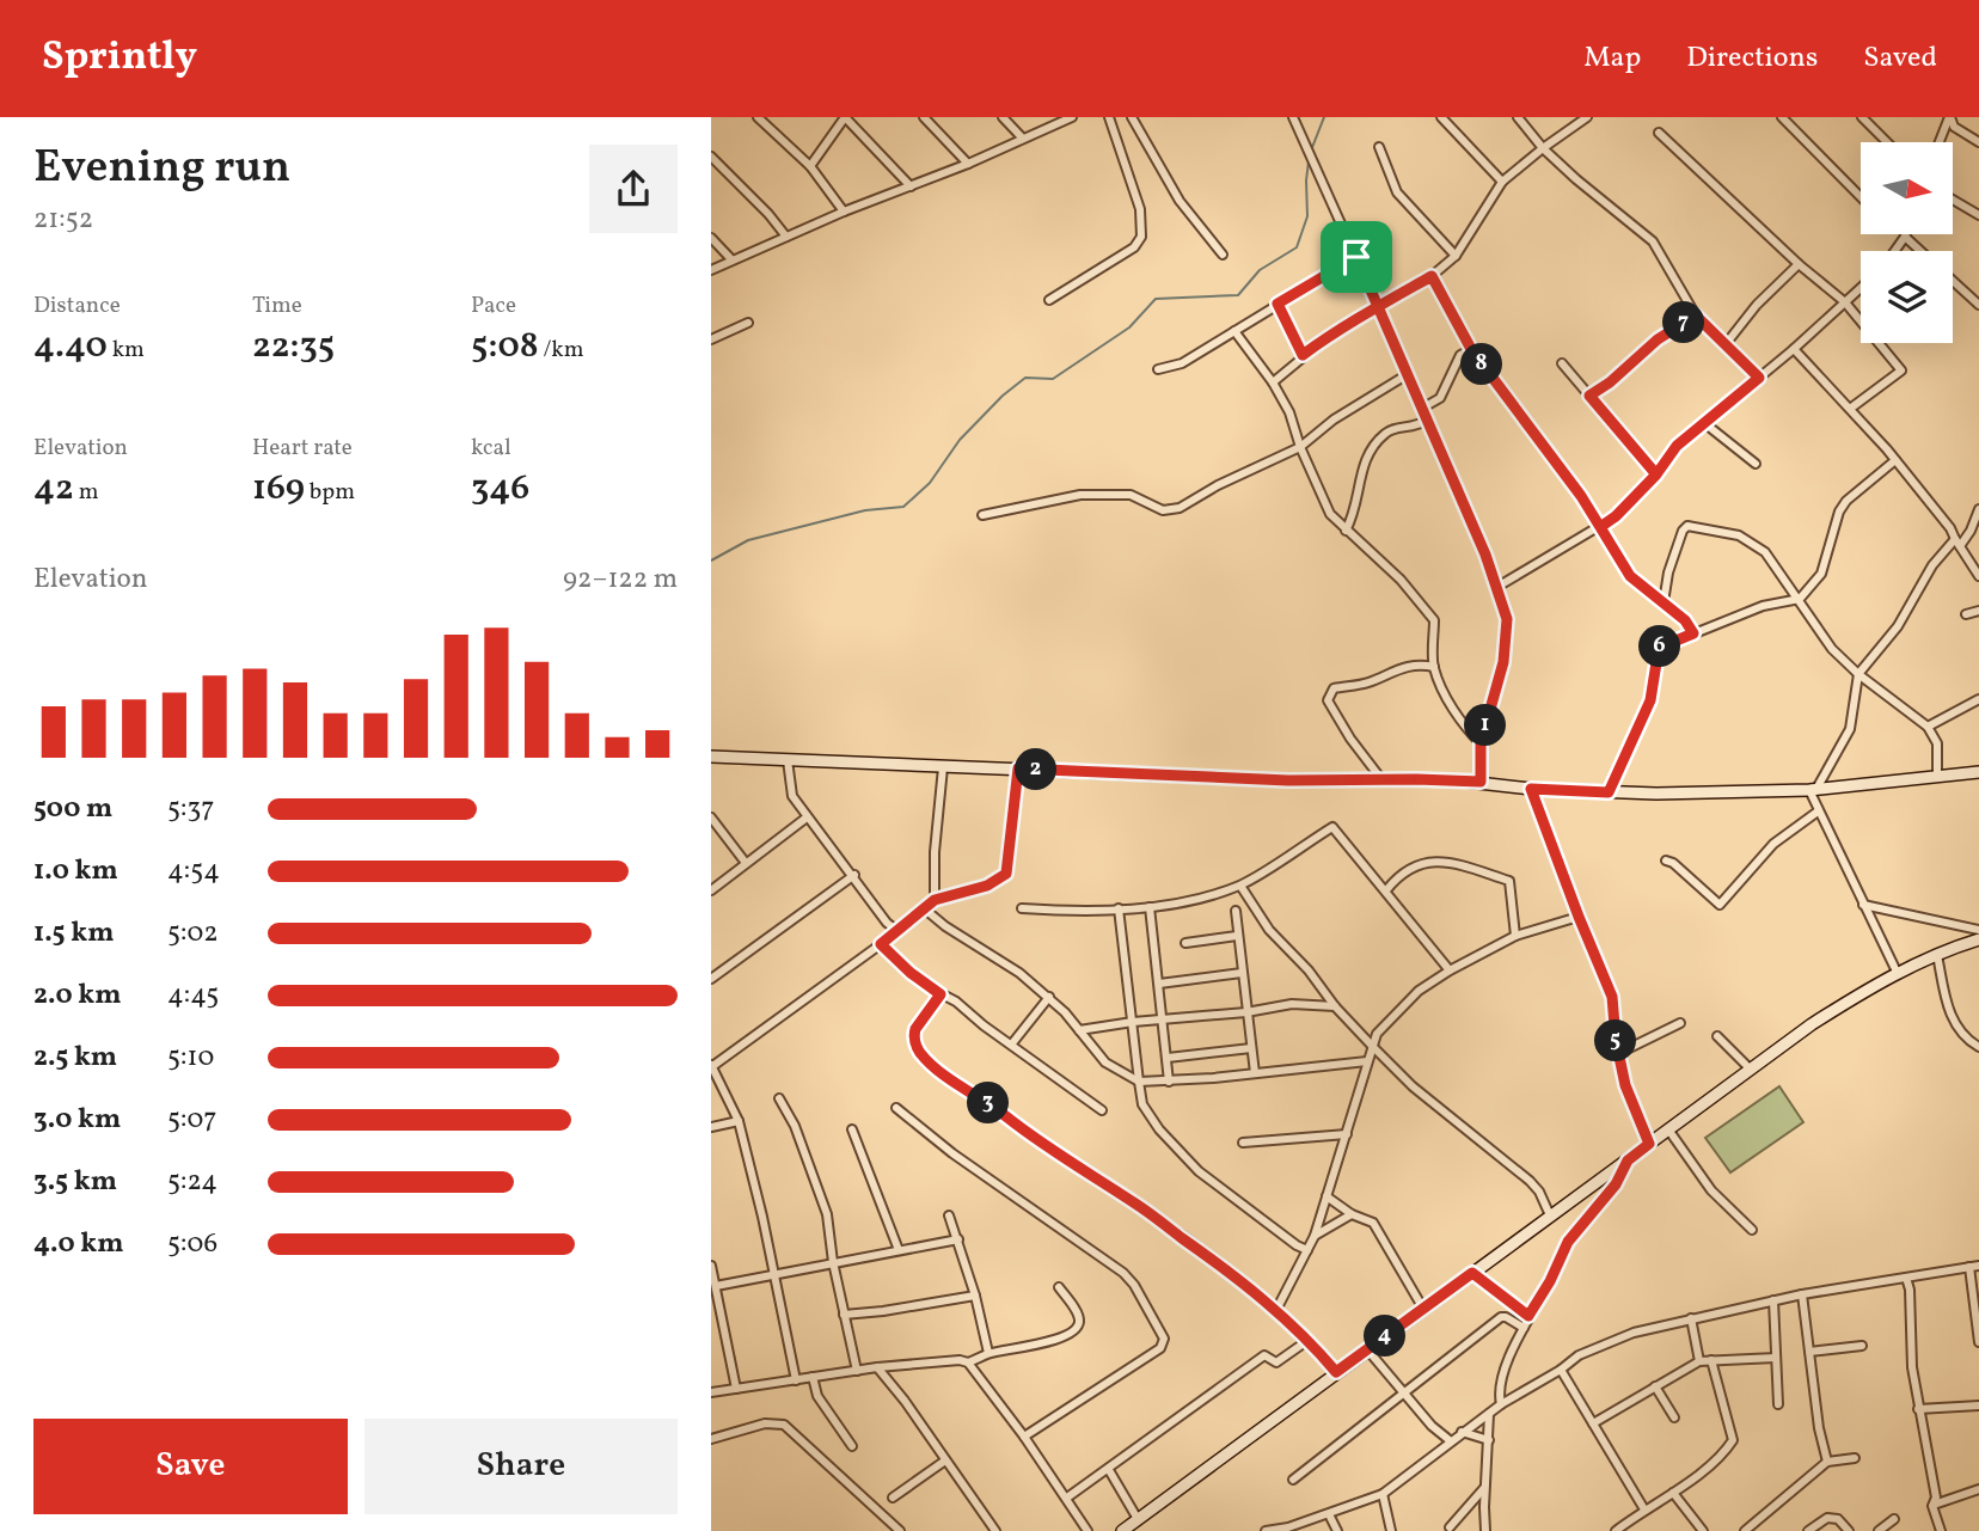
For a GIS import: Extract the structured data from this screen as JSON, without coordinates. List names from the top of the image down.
{
  "north": "right",
  "page": {
    "header": "Sprintly",
    "nav": ["Map", "Directions", "Saved"],
    "heading": ["Evening run", "21:52"],
    "stats": [
      ["Distance", "4.40 km"],
      ["Time", "22:35"],
      ["Pace", "5:08 /km"],
      ["Elevation", "42 m"],
      ["Heart rate", "169 bpm"],
      ["kcal", "346"]
    ],
    "pins": [
      "7",
      "8",
      "6",
      "1",
      "2",
      "5",
      "3",
      "4"
    ],
    "chart": ["Elevation", "92–122 m"],
    "list": [
      {
        "name": "500 m",
        "note": "5:37"
      },
      {
        "name": "1.0 km",
        "note": "4:54"
      },
      {
        "name": "1.5 km",
        "note": "5:02"
      },
      {
        "name": "2.0 km",
        "note": "4:45"
      },
      {
        "name": "2.5 km",
        "note": "5:10"
      },
      {
        "name": "3.0 km",
        "note": "5:07"
      },
      {
        "name": "3.5 km",
        "note": "5:24"
      },
      {
        "name": "4.0 km",
        "note": "5:06"
      }
    ],
    "buttons": ["Save", "Share"]
  }
}
